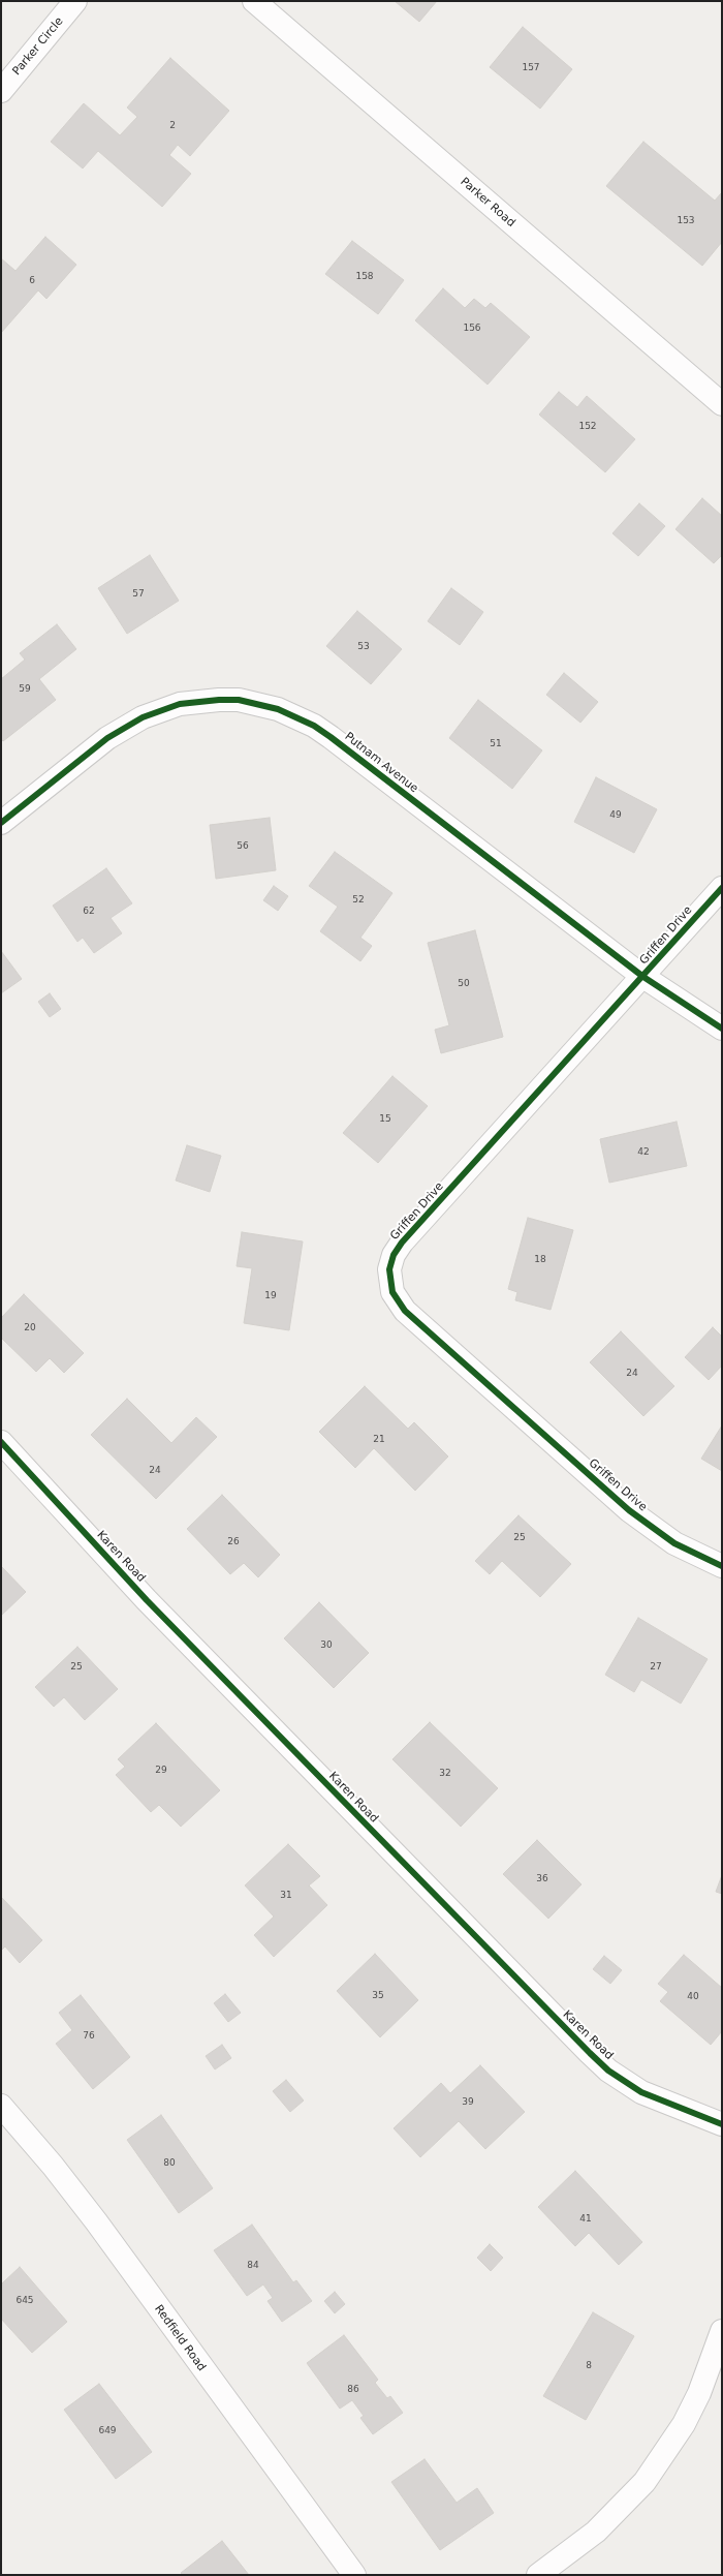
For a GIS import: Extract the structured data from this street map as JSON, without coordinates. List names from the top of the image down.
{
  "streets": {
    "street": [
      "Parker Circle",
      "Parker Road",
      "Putnam Avenue",
      "Griffen Drive",
      "Karen Road",
      "Redfield Road"
    ]
  },
  "crossings": [
    ["Putnam Avenue", "Griffen Drive"]
  ],
  "house_numbers": [
    "157",
    "2",
    "153",
    "158",
    "6",
    "156",
    "152",
    "57",
    "53",
    "59",
    "51",
    "49",
    "56",
    "52",
    "62",
    "50",
    "15",
    "42",
    "18",
    "19",
    "20",
    "24",
    "21",
    "24",
    "25",
    "26",
    "30",
    "25",
    "27",
    "29",
    "32",
    "36",
    "31",
    "35",
    "40",
    "76",
    "39",
    "80",
    "41",
    "84",
    "645",
    "8",
    "86",
    "649"
  ]
}
